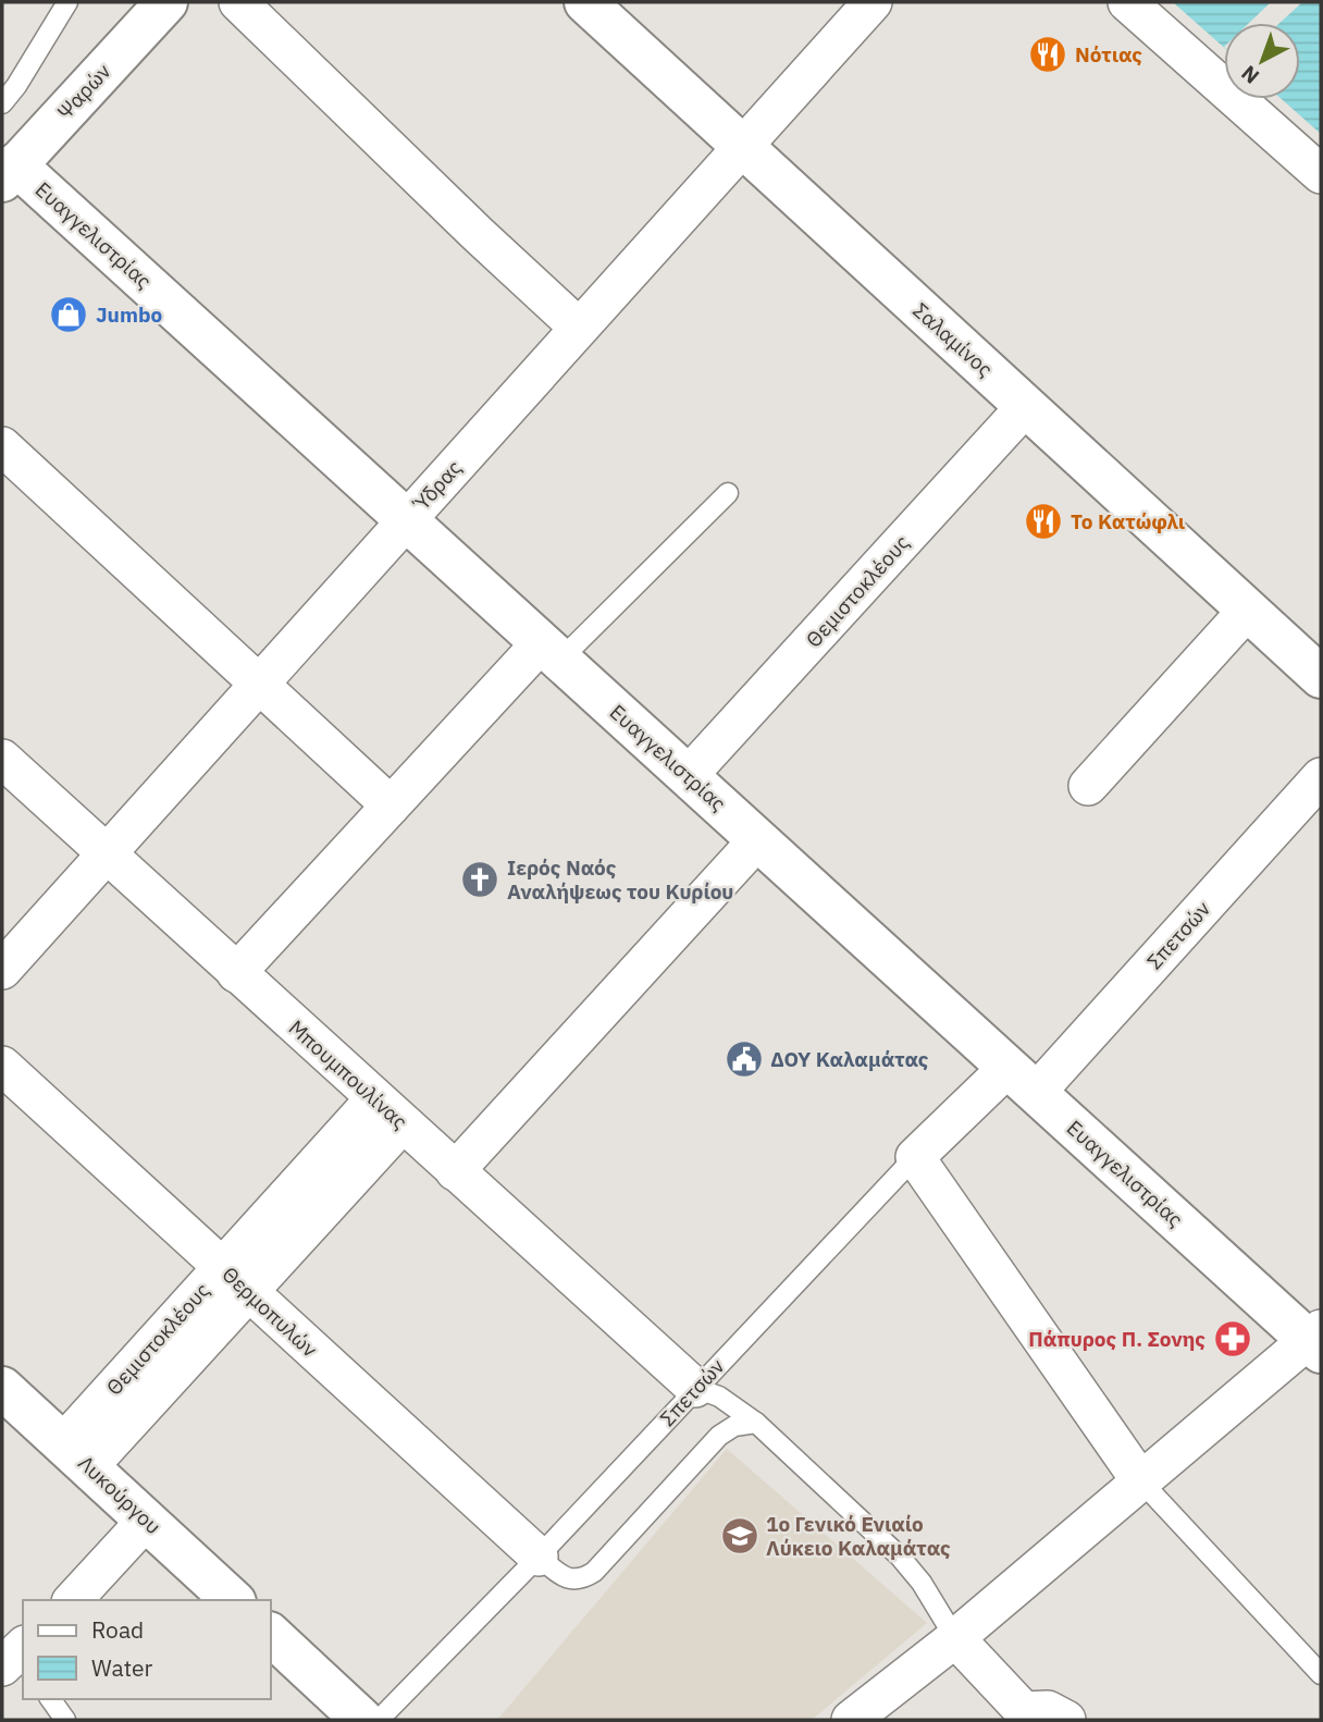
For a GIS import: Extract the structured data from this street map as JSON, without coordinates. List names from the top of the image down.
{
  "streets": {
    "street": [
      "Ψαρών",
      "Ευαγγελιστρίας",
      "Σαλαμίνος",
      "Ύδρας",
      "Θεμιστοκλέους",
      "Σπετσών",
      "Μπουμπουλίνας",
      "Θερμοπυλών",
      "Λυκούργου"
    ]
  },
  "crossings": [
    ["Ψαρών", "Ευαγγελιστρίας"],
    ["Ευαγγελιστρίας", "Ύδρας"],
    ["Ευαγγελιστρίας", "Θεμιστοκλέους"],
    ["Ευαγγελιστρίας", "Σπετσών"],
    ["Σαλαμίνος", "Ύδρας"],
    ["Σαλαμίνος", "Θεμιστοκλέους"],
    ["Ύδρας", "Μπουμπουλίνας"],
    ["Θεμιστοκλέους", "Μπουμπουλίνας"],
    ["Θεμιστοκλέους", "Θερμοπυλών"],
    ["Θεμιστοκλέους", "Λυκούργου"],
    ["Σπετσών", "Μπουμπουλίνας"],
    ["Σπετσών", "Θερμοπυλών"]
  ],
  "places": {
    "restaurant": ["Νότιας", "Το Κατώφλι"],
    "shop": ["Jumbo"],
    "church": ["Ιερός Ναός Αναλήψεως του Κυρίου"],
    "public building": ["ΔΟΥ Καλαμάτας"],
    "pharmacy": ["Πάπυρος Π. Σονης"],
    "school or university": ["1ο Γενικό Ενιαίο Λύκειο Καλαμάτας"]
  },
  "legend": ["Road", "Water"],
  "north": "bottom left"
}
